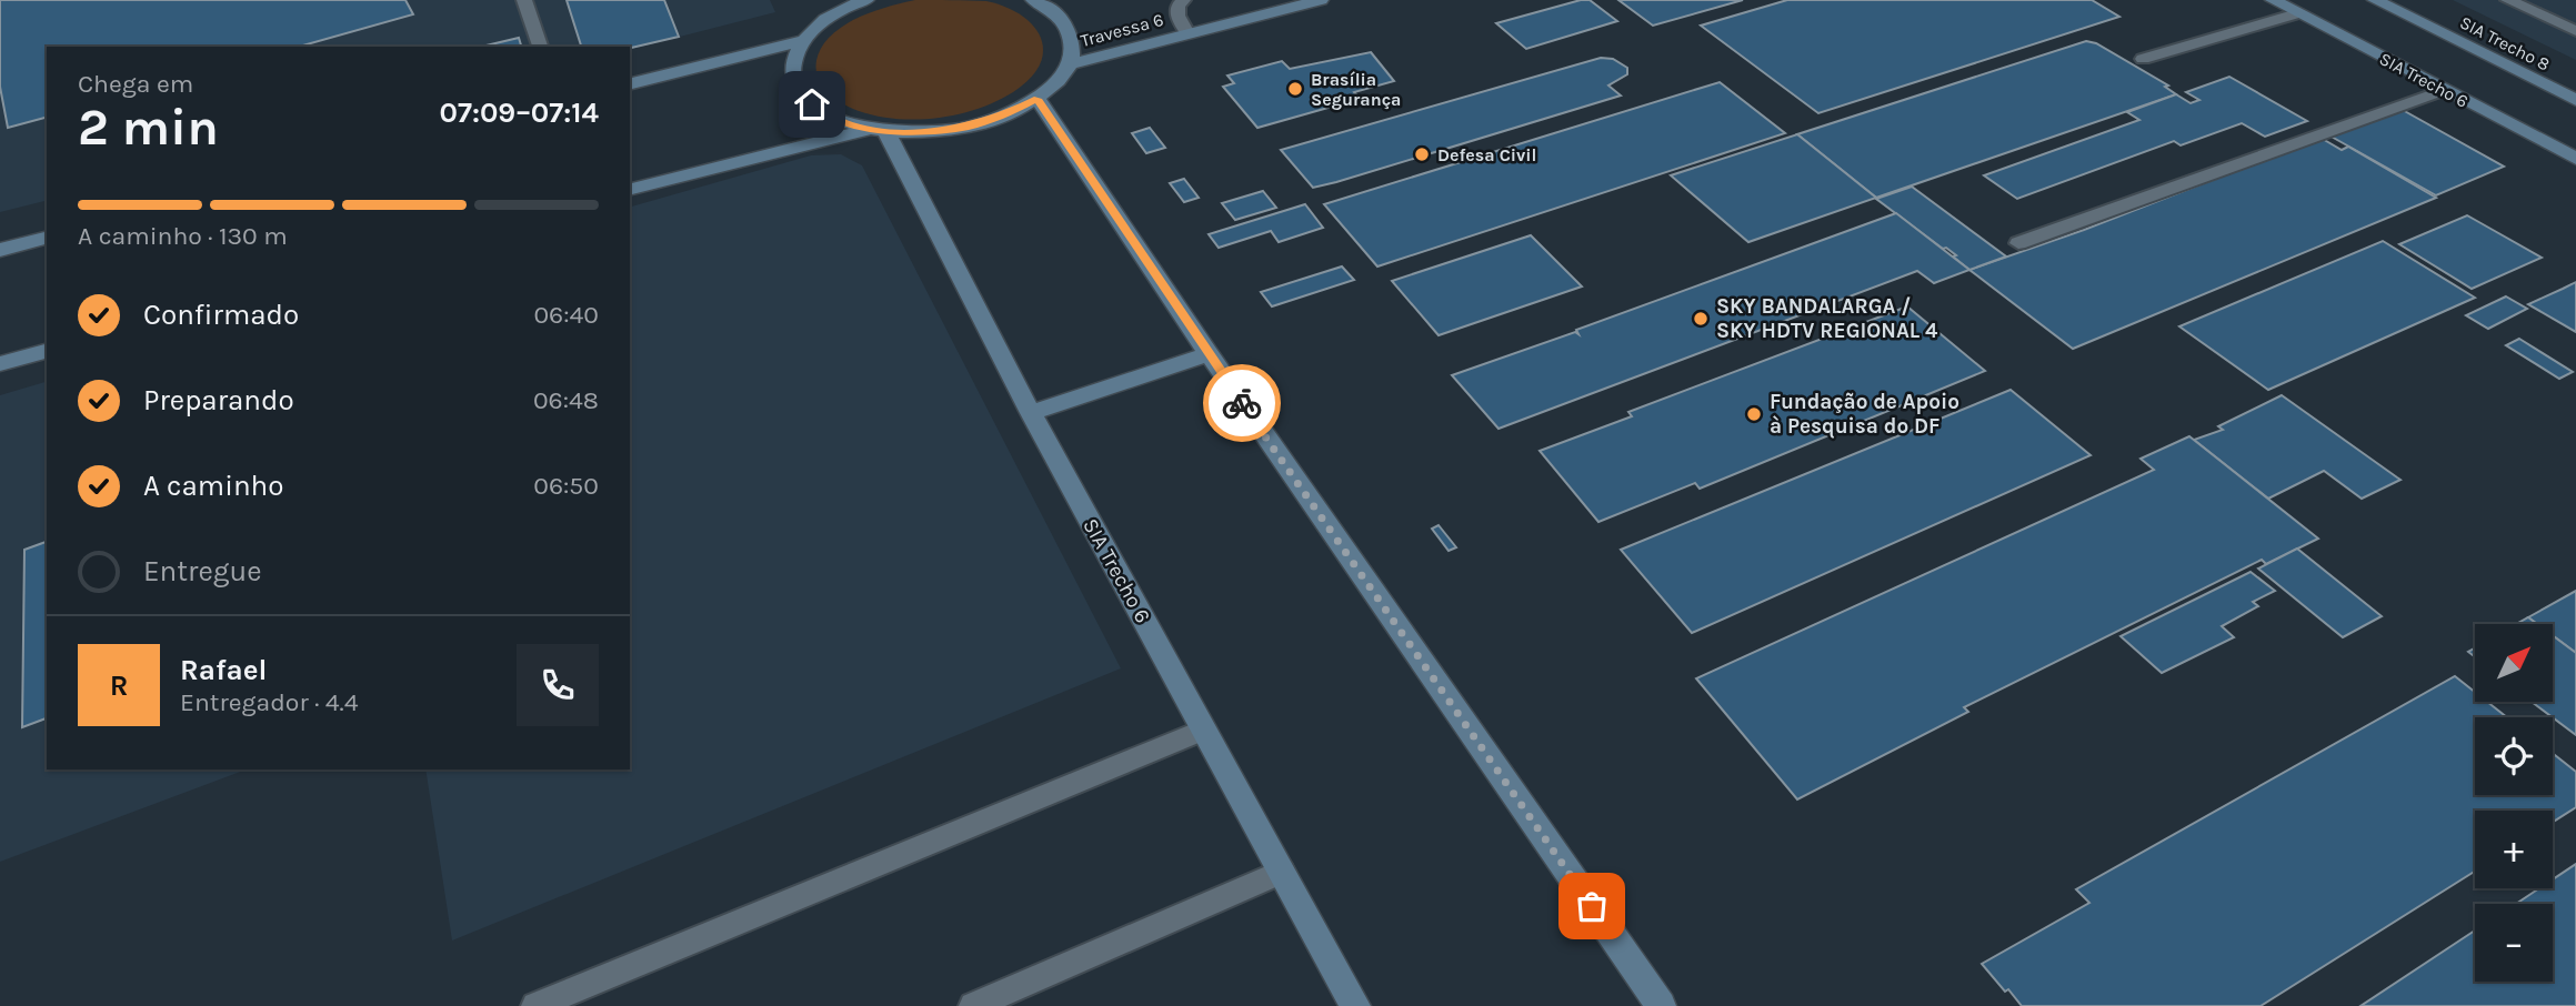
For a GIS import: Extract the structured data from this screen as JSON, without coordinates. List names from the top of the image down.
{
  "streets": {
    "main road": ["Travessa 6", "SIA Trecho 8", "SIA Trecho 6"]
  },
  "places": [
    "Brasília Segurança",
    "Defesa Civil",
    "SKY BANDALARGA / SKY HDTV REGIONAL 4",
    "Fundação de Apoio à Pesquisa do DF"
  ],
  "north": "top right",
  "page": {
    "heading": ["2 min", "Chega em", "07:09–07:14"],
    "panel": ["Rafael", "Entregador · 4.4"],
    "bar": "A caminho · 130 m",
    "list": [
      ["Confirmado", "06:40"],
      ["Preparando", "06:48"],
      ["A caminho", "06:50"],
      "Entregue"
    ],
    "map_buttons": ["+", "−"],
    "round": "R"
  }
}
